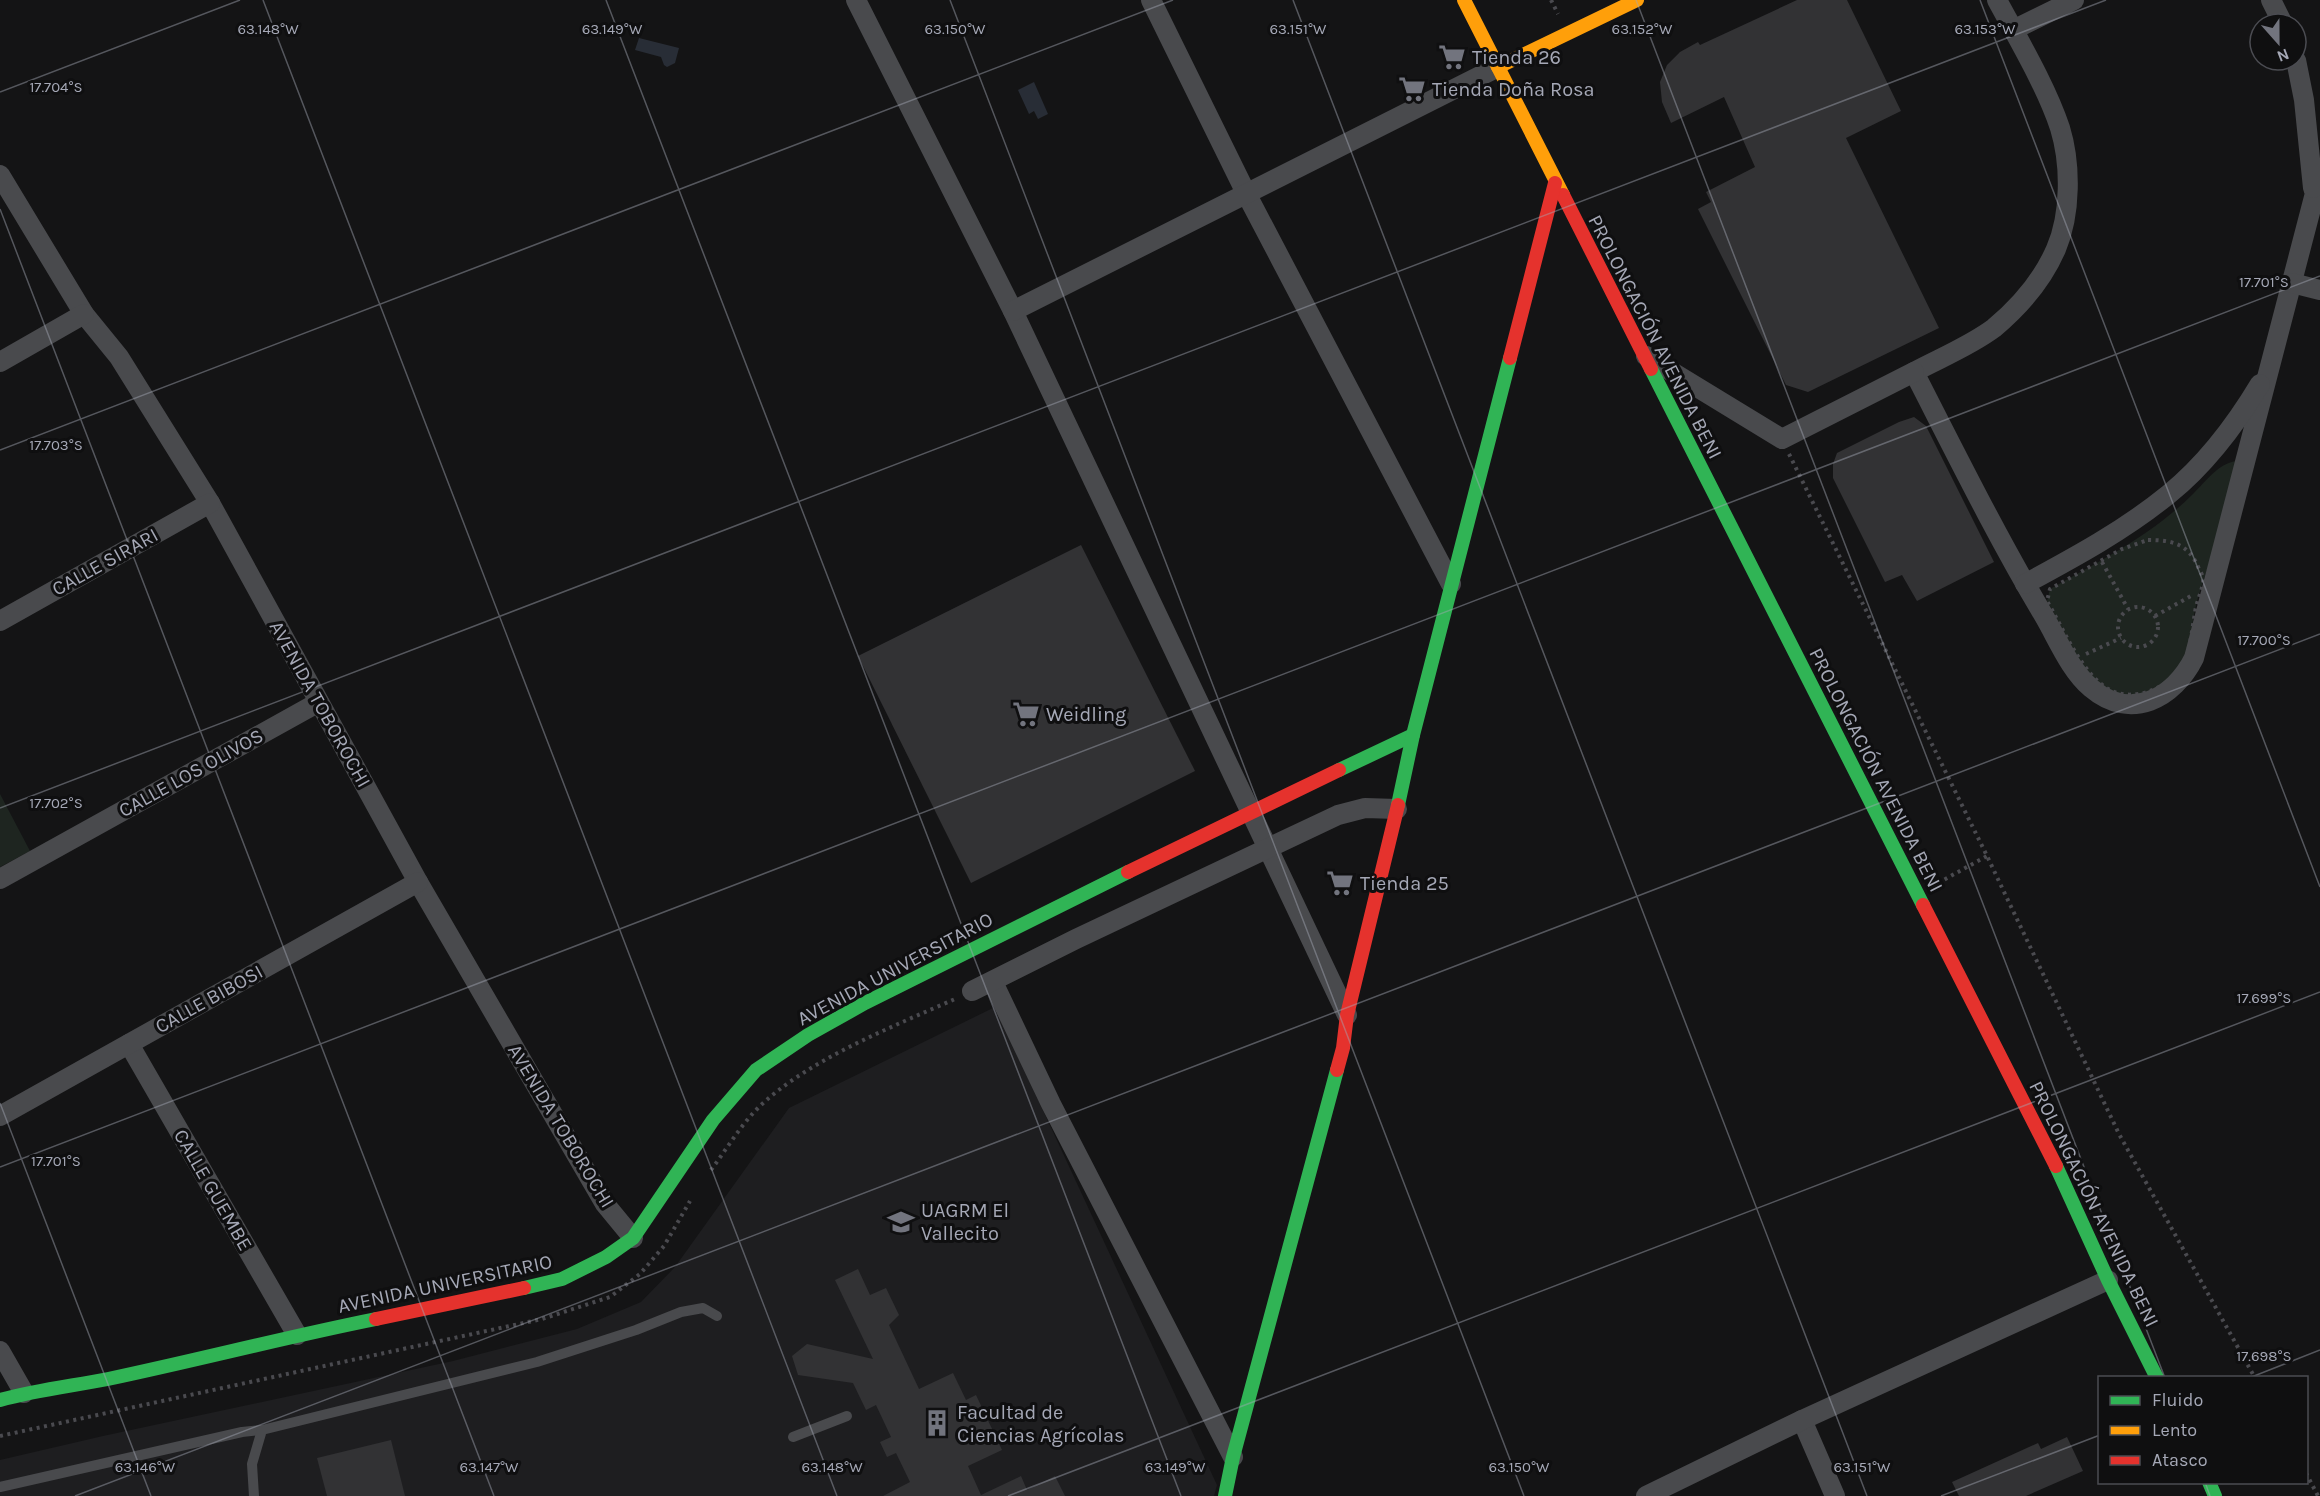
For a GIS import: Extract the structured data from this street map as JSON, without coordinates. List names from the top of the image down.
{
  "streets": {
    "street": [
      "PROLONGACIÓN AVENIDA BENI",
      "CALLE SIRARI",
      "AVENIDA TOBOROCHI",
      "CALLE LOS OLIVOS",
      "AVENIDA UNIVERSITARIO",
      "CALLE BIBOSI",
      "CALLE GUEMBE"
    ]
  },
  "crossings": [
    ["CALLE SIRARI", "AVENIDA TOBOROCHI"],
    ["AVENIDA TOBOROCHI", "CALLE LOS OLIVOS"],
    ["AVENIDA TOBOROCHI", "AVENIDA UNIVERSITARIO"],
    ["AVENIDA TOBOROCHI", "CALLE BIBOSI"],
    ["AVENIDA UNIVERSITARIO", "CALLE GUEMBE"],
    ["CALLE BIBOSI", "CALLE GUEMBE"]
  ],
  "places": {
    "supermarket": [
      "Tienda 26",
      "Tienda Doña Rosa",
      "Weidling",
      "Tienda 25"
    ],
    "school or university": ["UAGRM El Vallecito"],
    "building": ["Facultad de Ciencias Agrícolas"]
  },
  "legend": ["Fluido", "Lento", "Atasco"],
  "north": "bottom",
  "coordinates": [
    "63.148°W",
    "63.149°W",
    "63.150°W",
    "63.151°W",
    "63.152°W",
    "63.153°W",
    "17.704°S",
    "17.701°S",
    "17.703°S",
    "17.700°S",
    "17.702°S",
    "17.699°S",
    "17.698°S",
    "63.146°W",
    "63.147°W"
  ]
}
